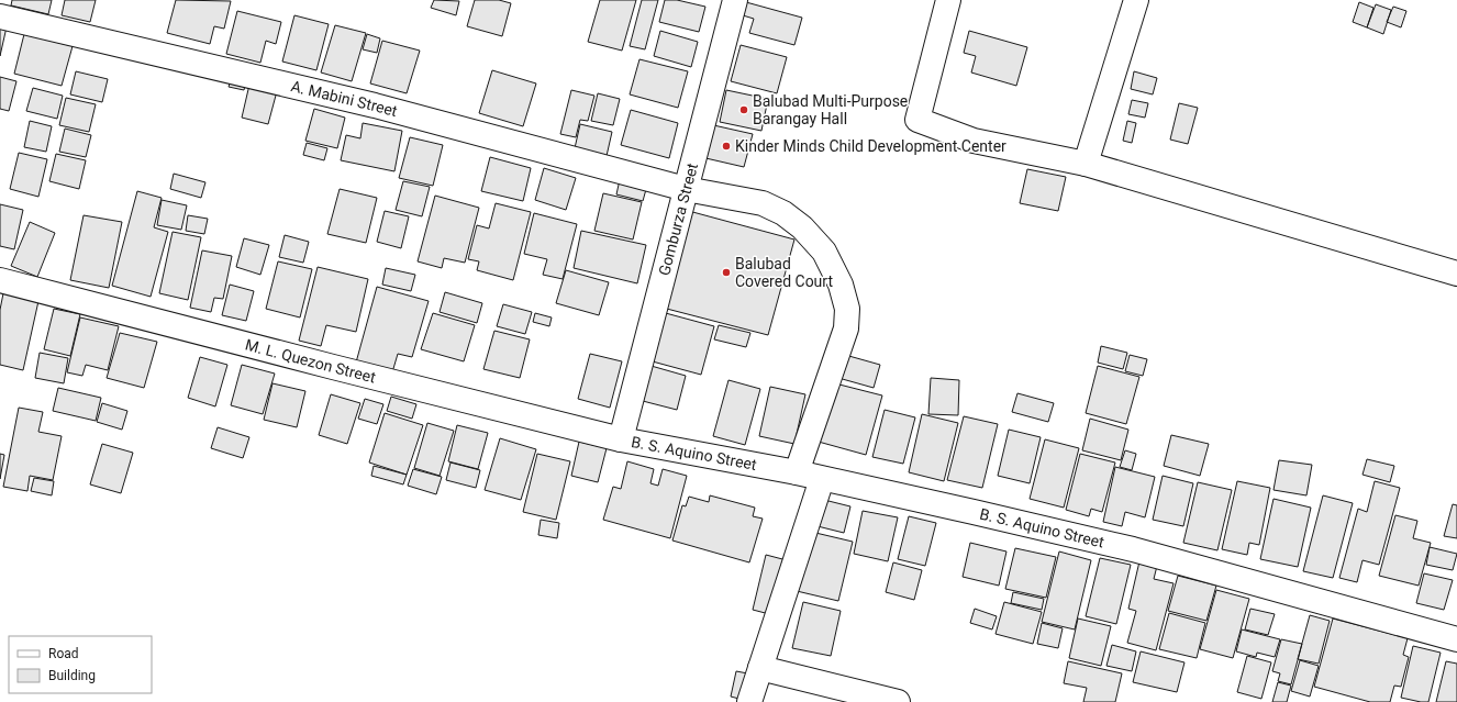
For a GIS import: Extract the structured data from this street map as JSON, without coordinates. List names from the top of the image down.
{
  "streets": {
    "street": [
      "A. Mabini Street",
      "Gomburza Street",
      "M. L. Quezon Street",
      "B. S. Aquino Street"
    ]
  },
  "crossings": [
    ["A. Mabini Street", "Gomburza Street"],
    ["A. Mabini Street", "B. S. Aquino Street"],
    ["Gomburza Street", "M. L. Quezon Street"],
    ["Gomburza Street", "B. S. Aquino Street"],
    ["M. L. Quezon Street", "B. S. Aquino Street"]
  ],
  "places": ["Balubad Multi-Purpose Barangay Hall", "Kinder Minds Child Development Center", "Balubad Covered Court"],
  "legend": ["Road", "Building"]
}
